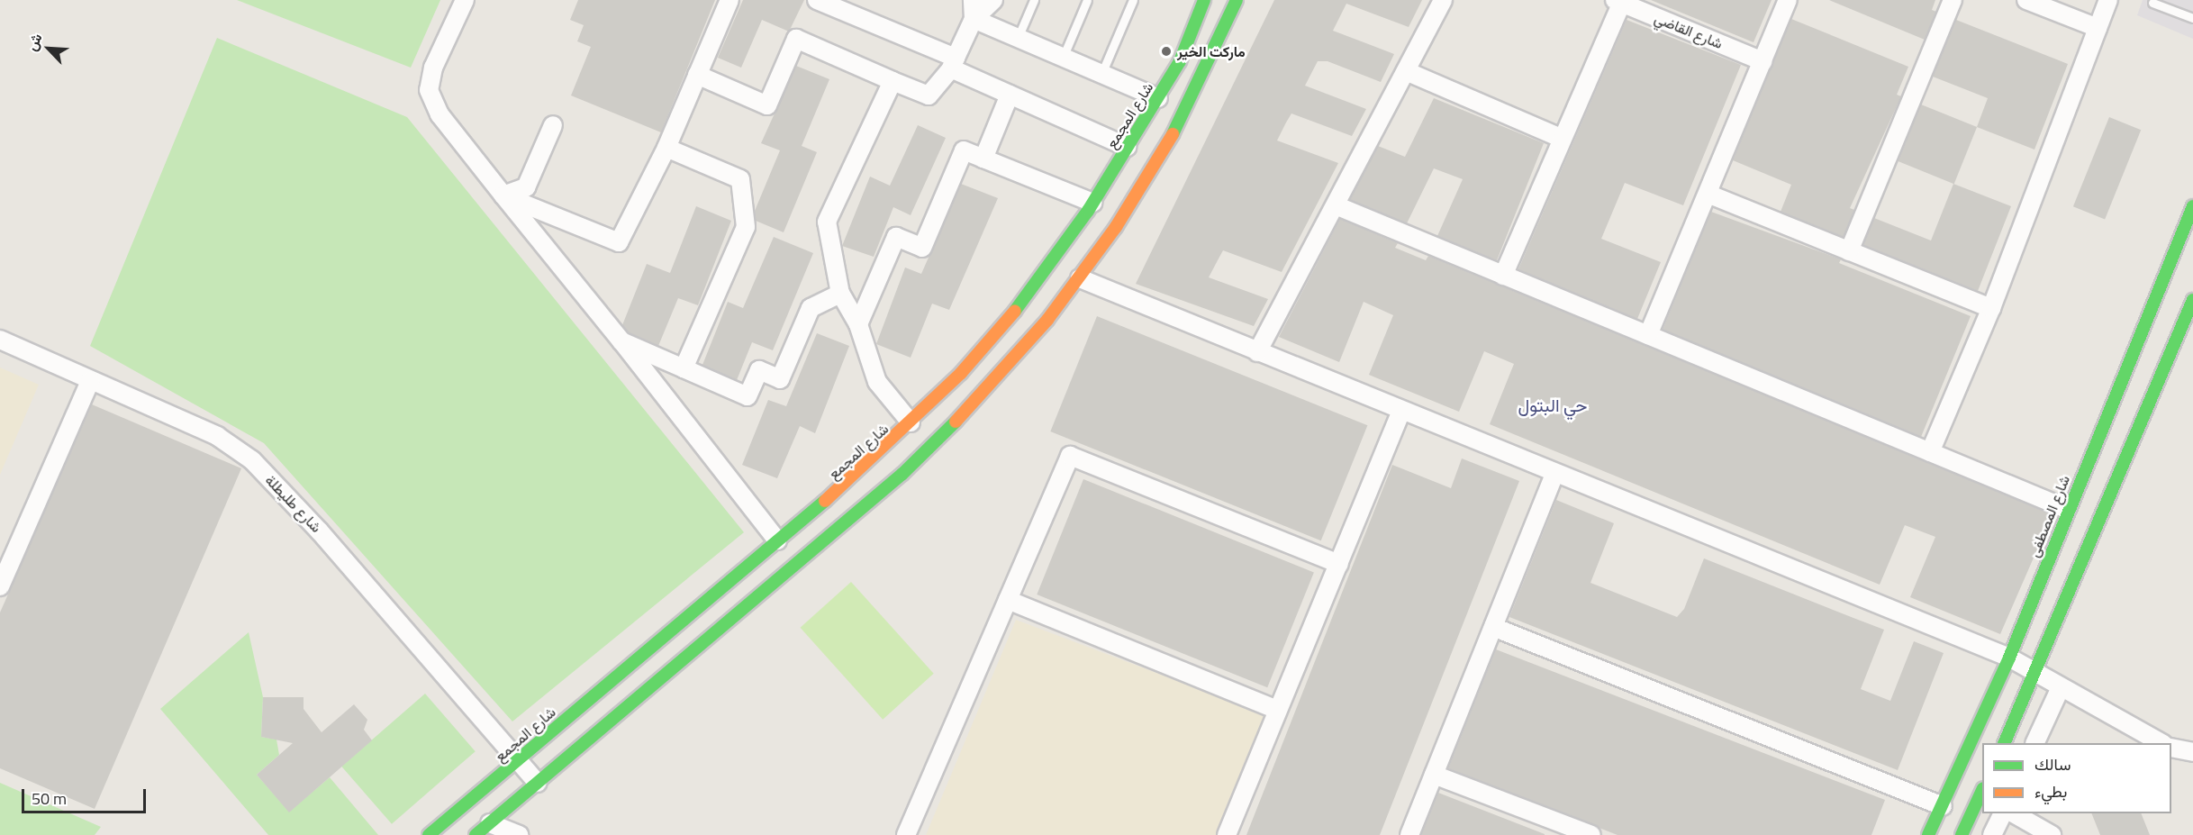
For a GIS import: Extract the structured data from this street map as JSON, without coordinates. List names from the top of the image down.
{
  "streets": {
    "street": [
      "شارع القاضي",
      "شارع المجمع",
      "شارع طليطلة",
      "شارع المصطفى"
    ]
  },
  "crossings": [
    ["شارع المجمع", "شارع طليطلة"]
  ],
  "districts": ["حي البتول"],
  "places": ["ماركت الخير"],
  "legend": ["سالك", "بطيء"],
  "scale_bar": "50 m",
  "north": "top left"
}
